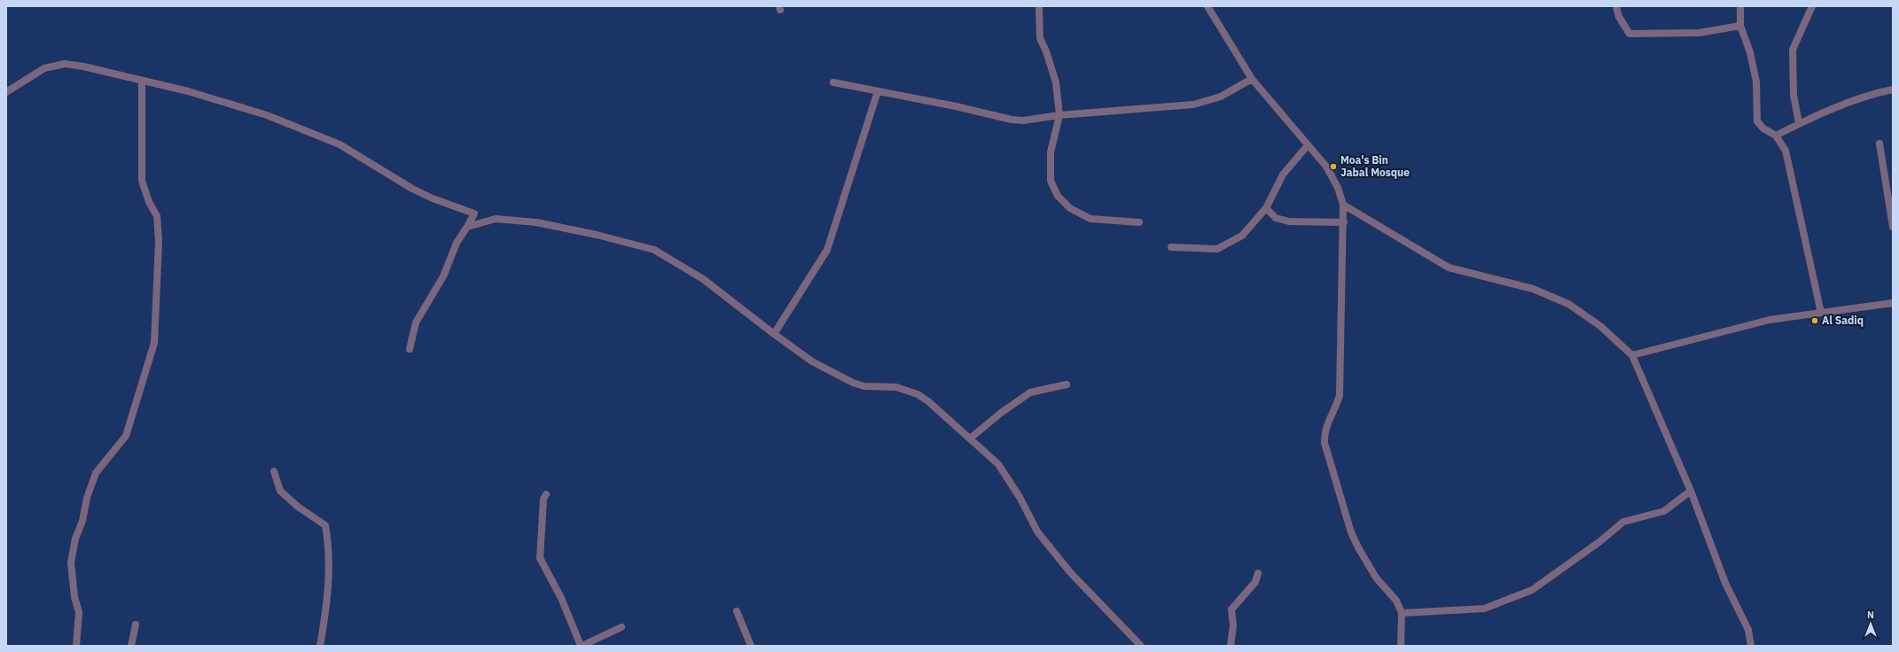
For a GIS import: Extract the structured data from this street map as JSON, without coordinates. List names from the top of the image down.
{
  "places": ["Moa's Bin Jabal Mosque", "Al Sadiq"],
  "north": "top"
}
